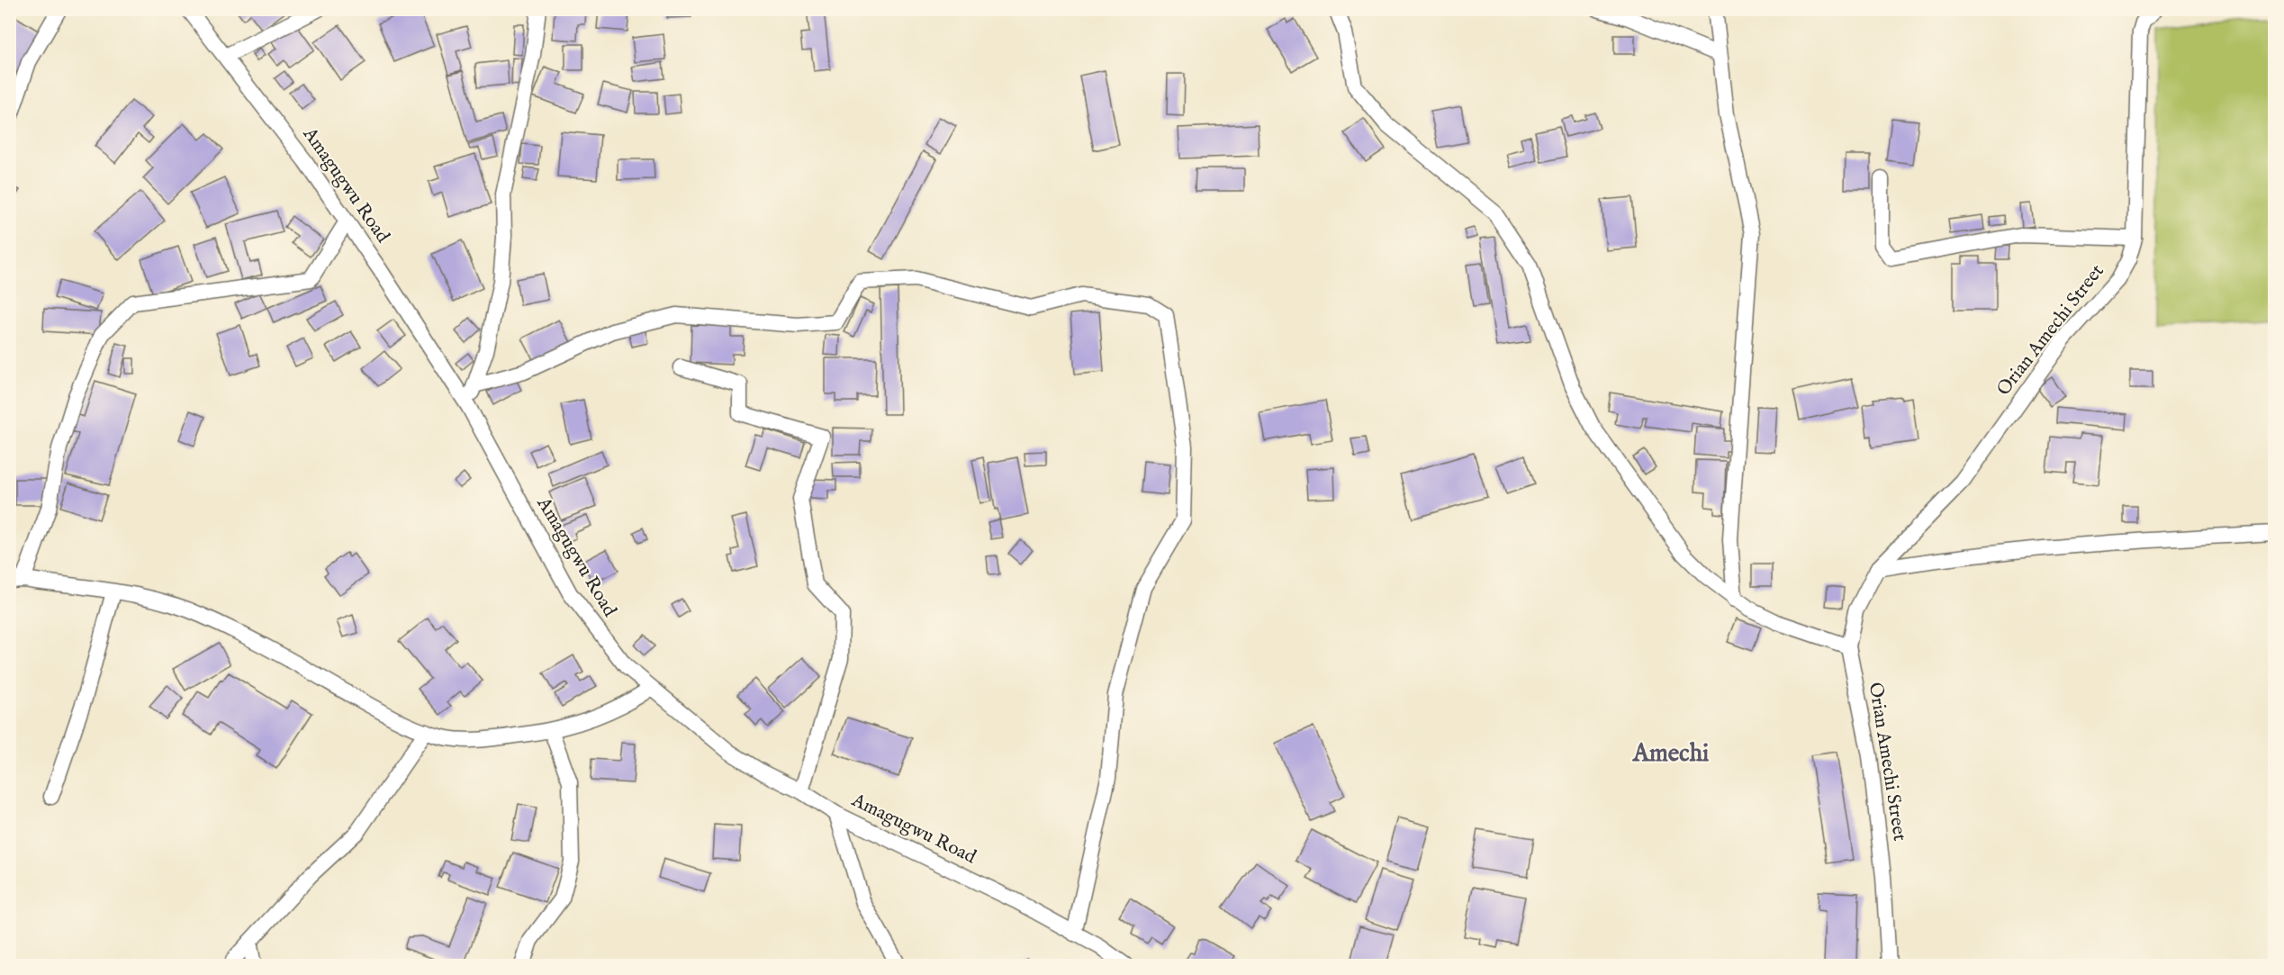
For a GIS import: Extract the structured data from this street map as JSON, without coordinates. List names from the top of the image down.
{
  "streets": {
    "street": ["Amagugwu Road", "Orian Amechi Street"]
  },
  "districts": ["Amechi"]
}
